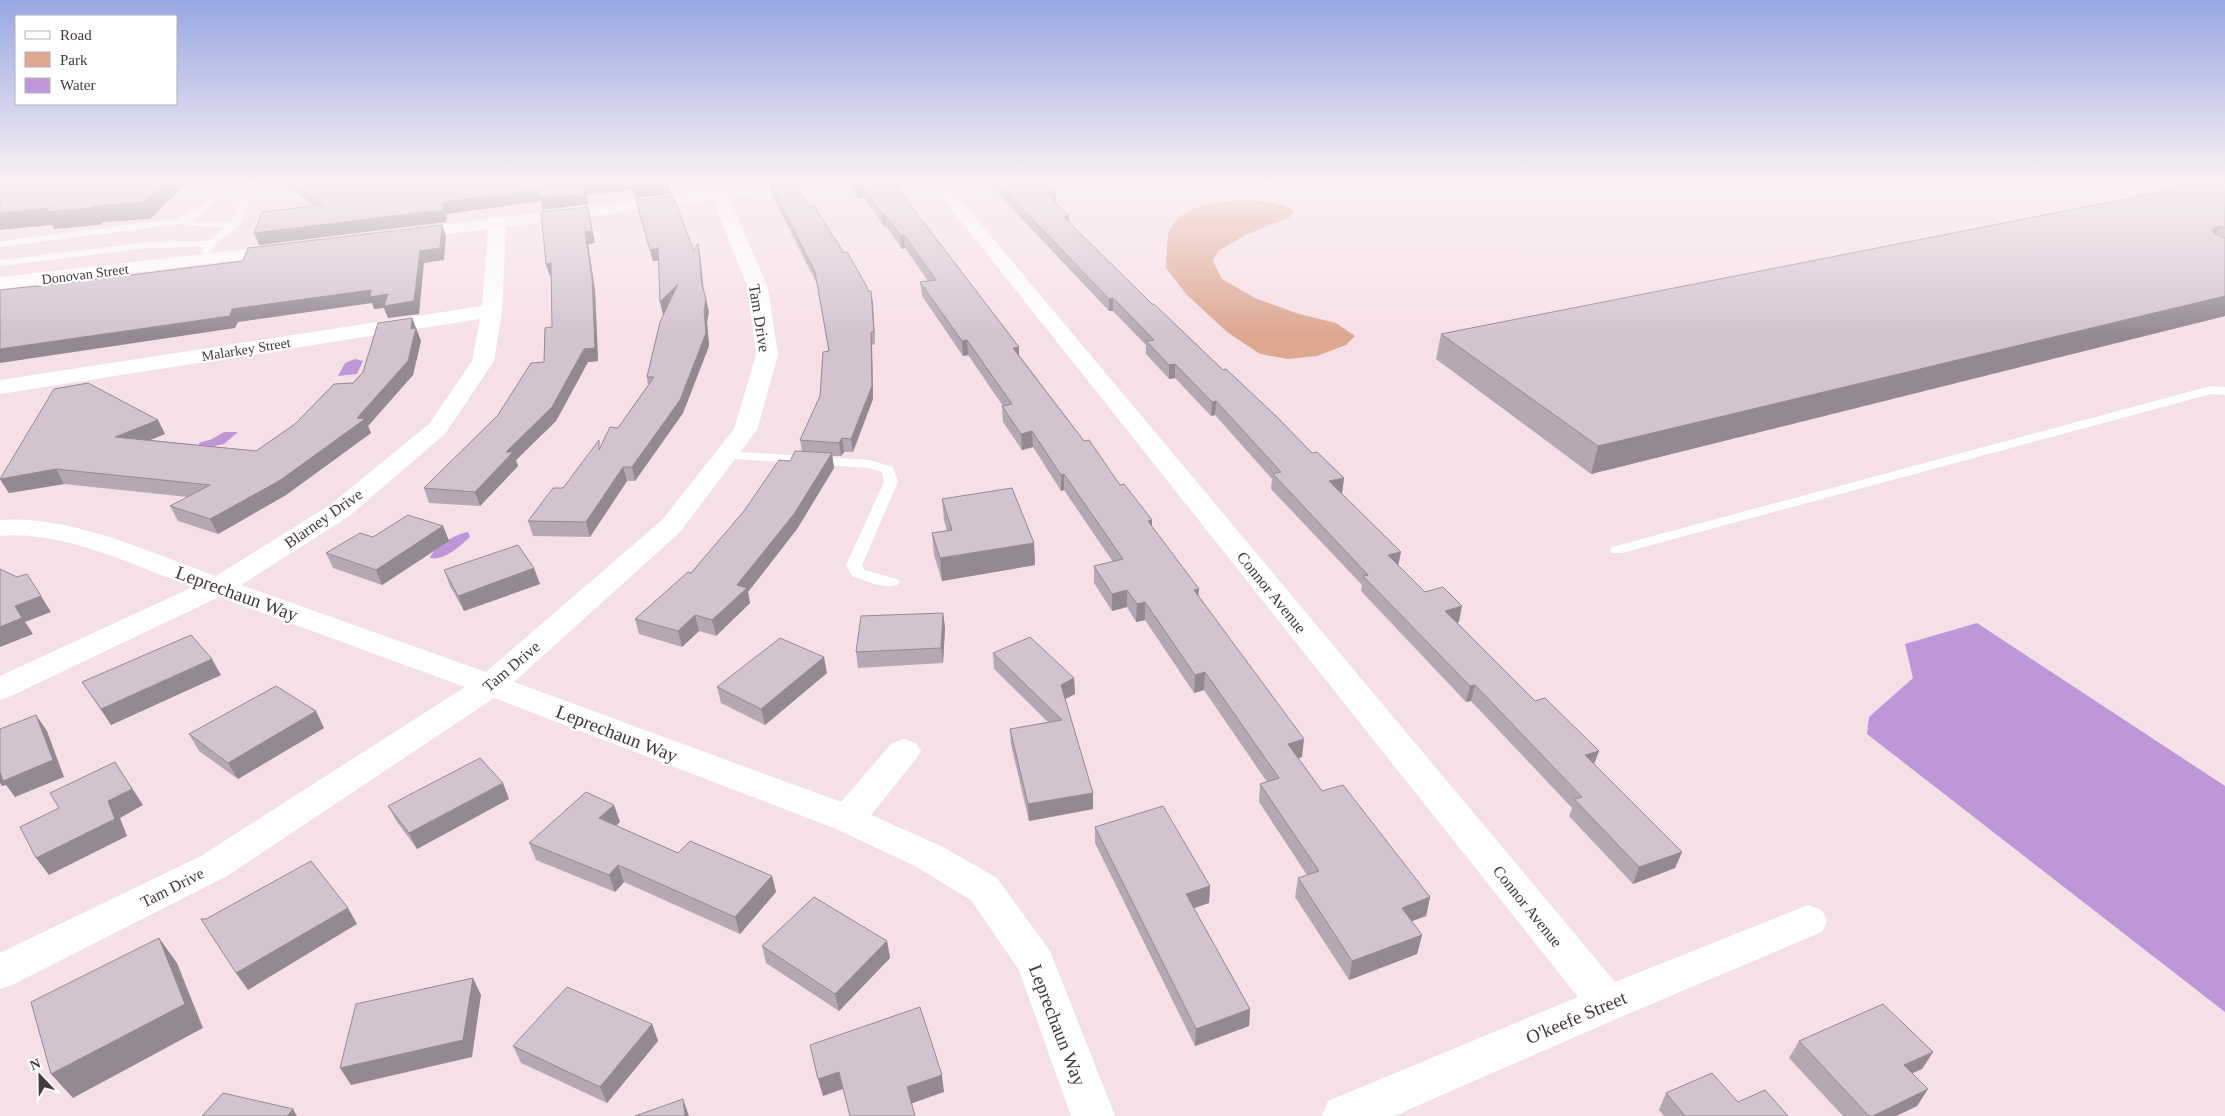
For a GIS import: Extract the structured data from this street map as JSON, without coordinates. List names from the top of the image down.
{
  "streets": {
    "street": [
      "Donovan Street",
      "Tam Drive",
      "Malarkey Street",
      "Blarney Drive",
      "Connor Avenue",
      "Leprechaun Way",
      "O'keefe Street"
    ]
  },
  "crossings": [
    ["Tam Drive", "Leprechaun Way"],
    ["Malarkey Street", "Blarney Drive"],
    ["Blarney Drive", "Leprechaun Way"],
    ["Connor Avenue", "O'keefe Street"]
  ],
  "legend": ["Road", "Park", "Water"],
  "north": "top"
}
